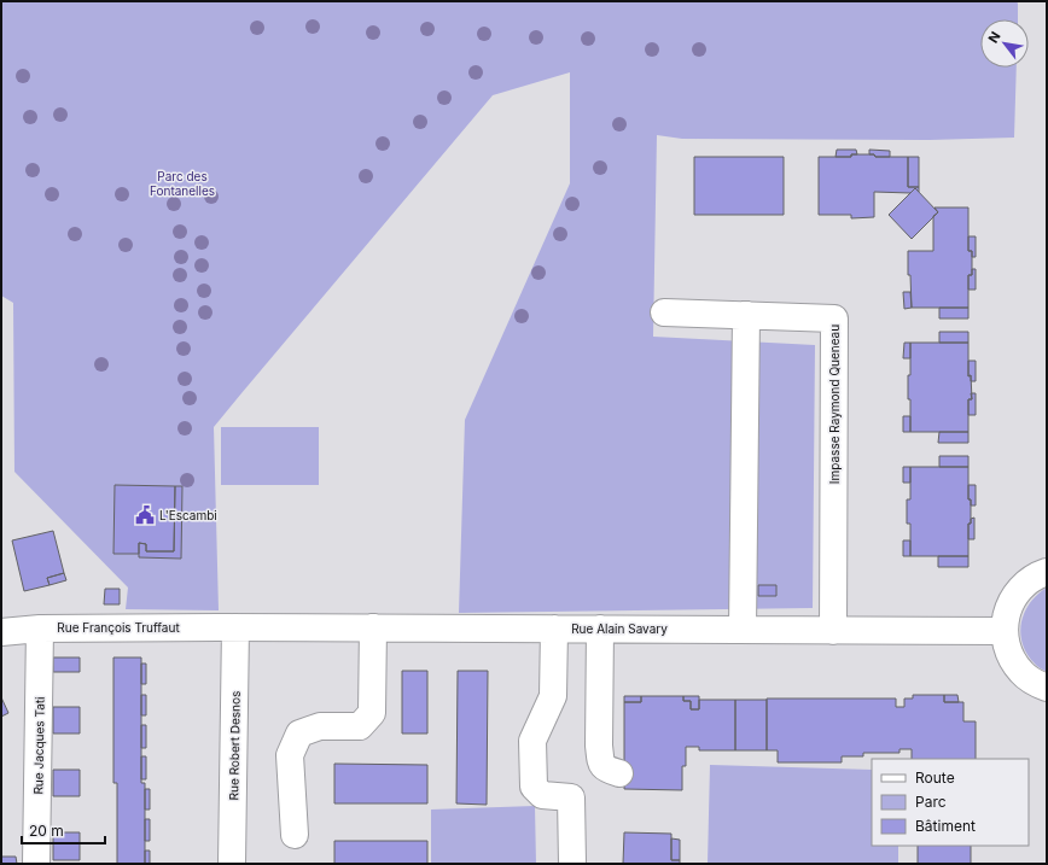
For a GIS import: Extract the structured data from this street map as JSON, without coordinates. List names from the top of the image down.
{
  "streets": {
    "street": [
      "Impasse Raymond Queneau",
      "Rue François Truffaut",
      "Rue Alain Savary",
      "Rue Jacques Tati",
      "Rue Robert Desnos"
    ]
  },
  "crossings": [
    ["Impasse Raymond Queneau", "Rue Alain Savary"],
    ["Rue François Truffaut", "Rue Alain Savary"],
    ["Rue François Truffaut", "Rue Jacques Tati"],
    ["Rue François Truffaut", "Rue Robert Desnos"],
    ["Rue Alain Savary", "Rue Robert Desnos"]
  ],
  "parks": ["Parc des Fontanelles"],
  "places": {
    "public building": ["L'Escambi"]
  },
  "legend": ["Route", "Parc", "Bâtiment"],
  "scale_bar": "20 m",
  "north": "top left"
}
